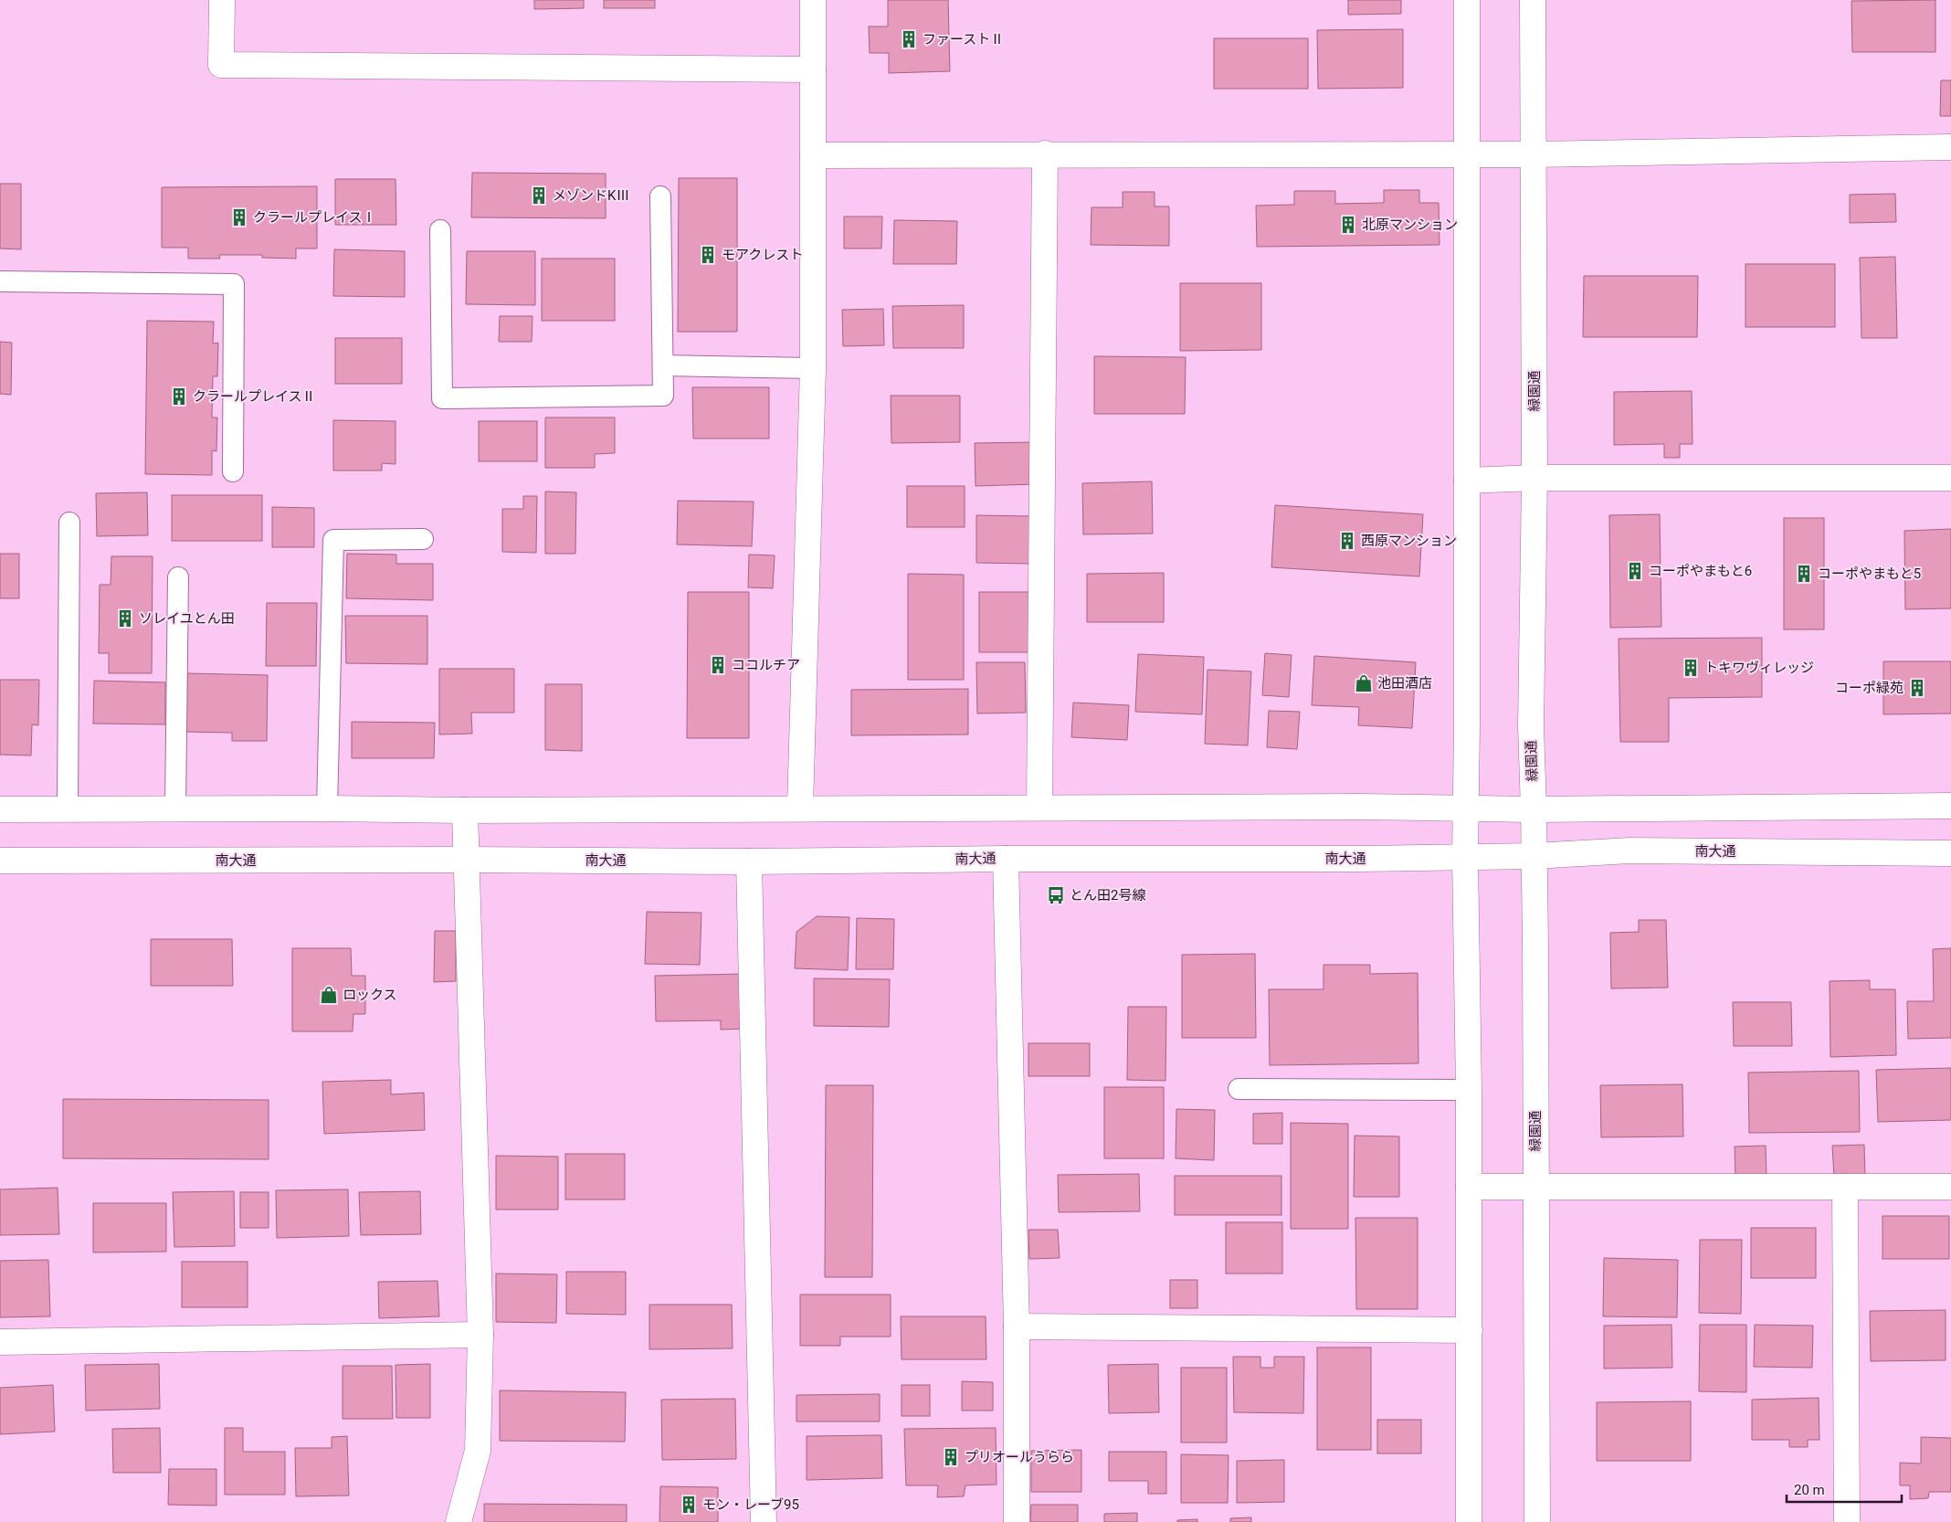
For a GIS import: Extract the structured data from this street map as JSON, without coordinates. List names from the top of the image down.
{
  "streets": {
    "street": ["緑園通", "南大通"]
  },
  "crossings": [
    ["緑園通", "南大通"]
  ],
  "places": {
    "building": [
      "ファーストⅡ",
      "メゾンドKⅢ",
      "クラールプレイスⅠ",
      "北原マンション",
      "モアクレスト",
      "クラールプレイスⅡ",
      "西原マンション",
      "コーポやまもと6",
      "コーポやまもと5",
      "ソレイユとん田",
      "ココルチア",
      "トキワヴィレッジ",
      "コーポ緑苑",
      "プリオールうらら",
      "モン・レーブ95"
    ],
    "shop": ["池田酒店", "ロックス"],
    "bus stop": ["とん田2号線"]
  },
  "scale_bar": "20 m"
}
